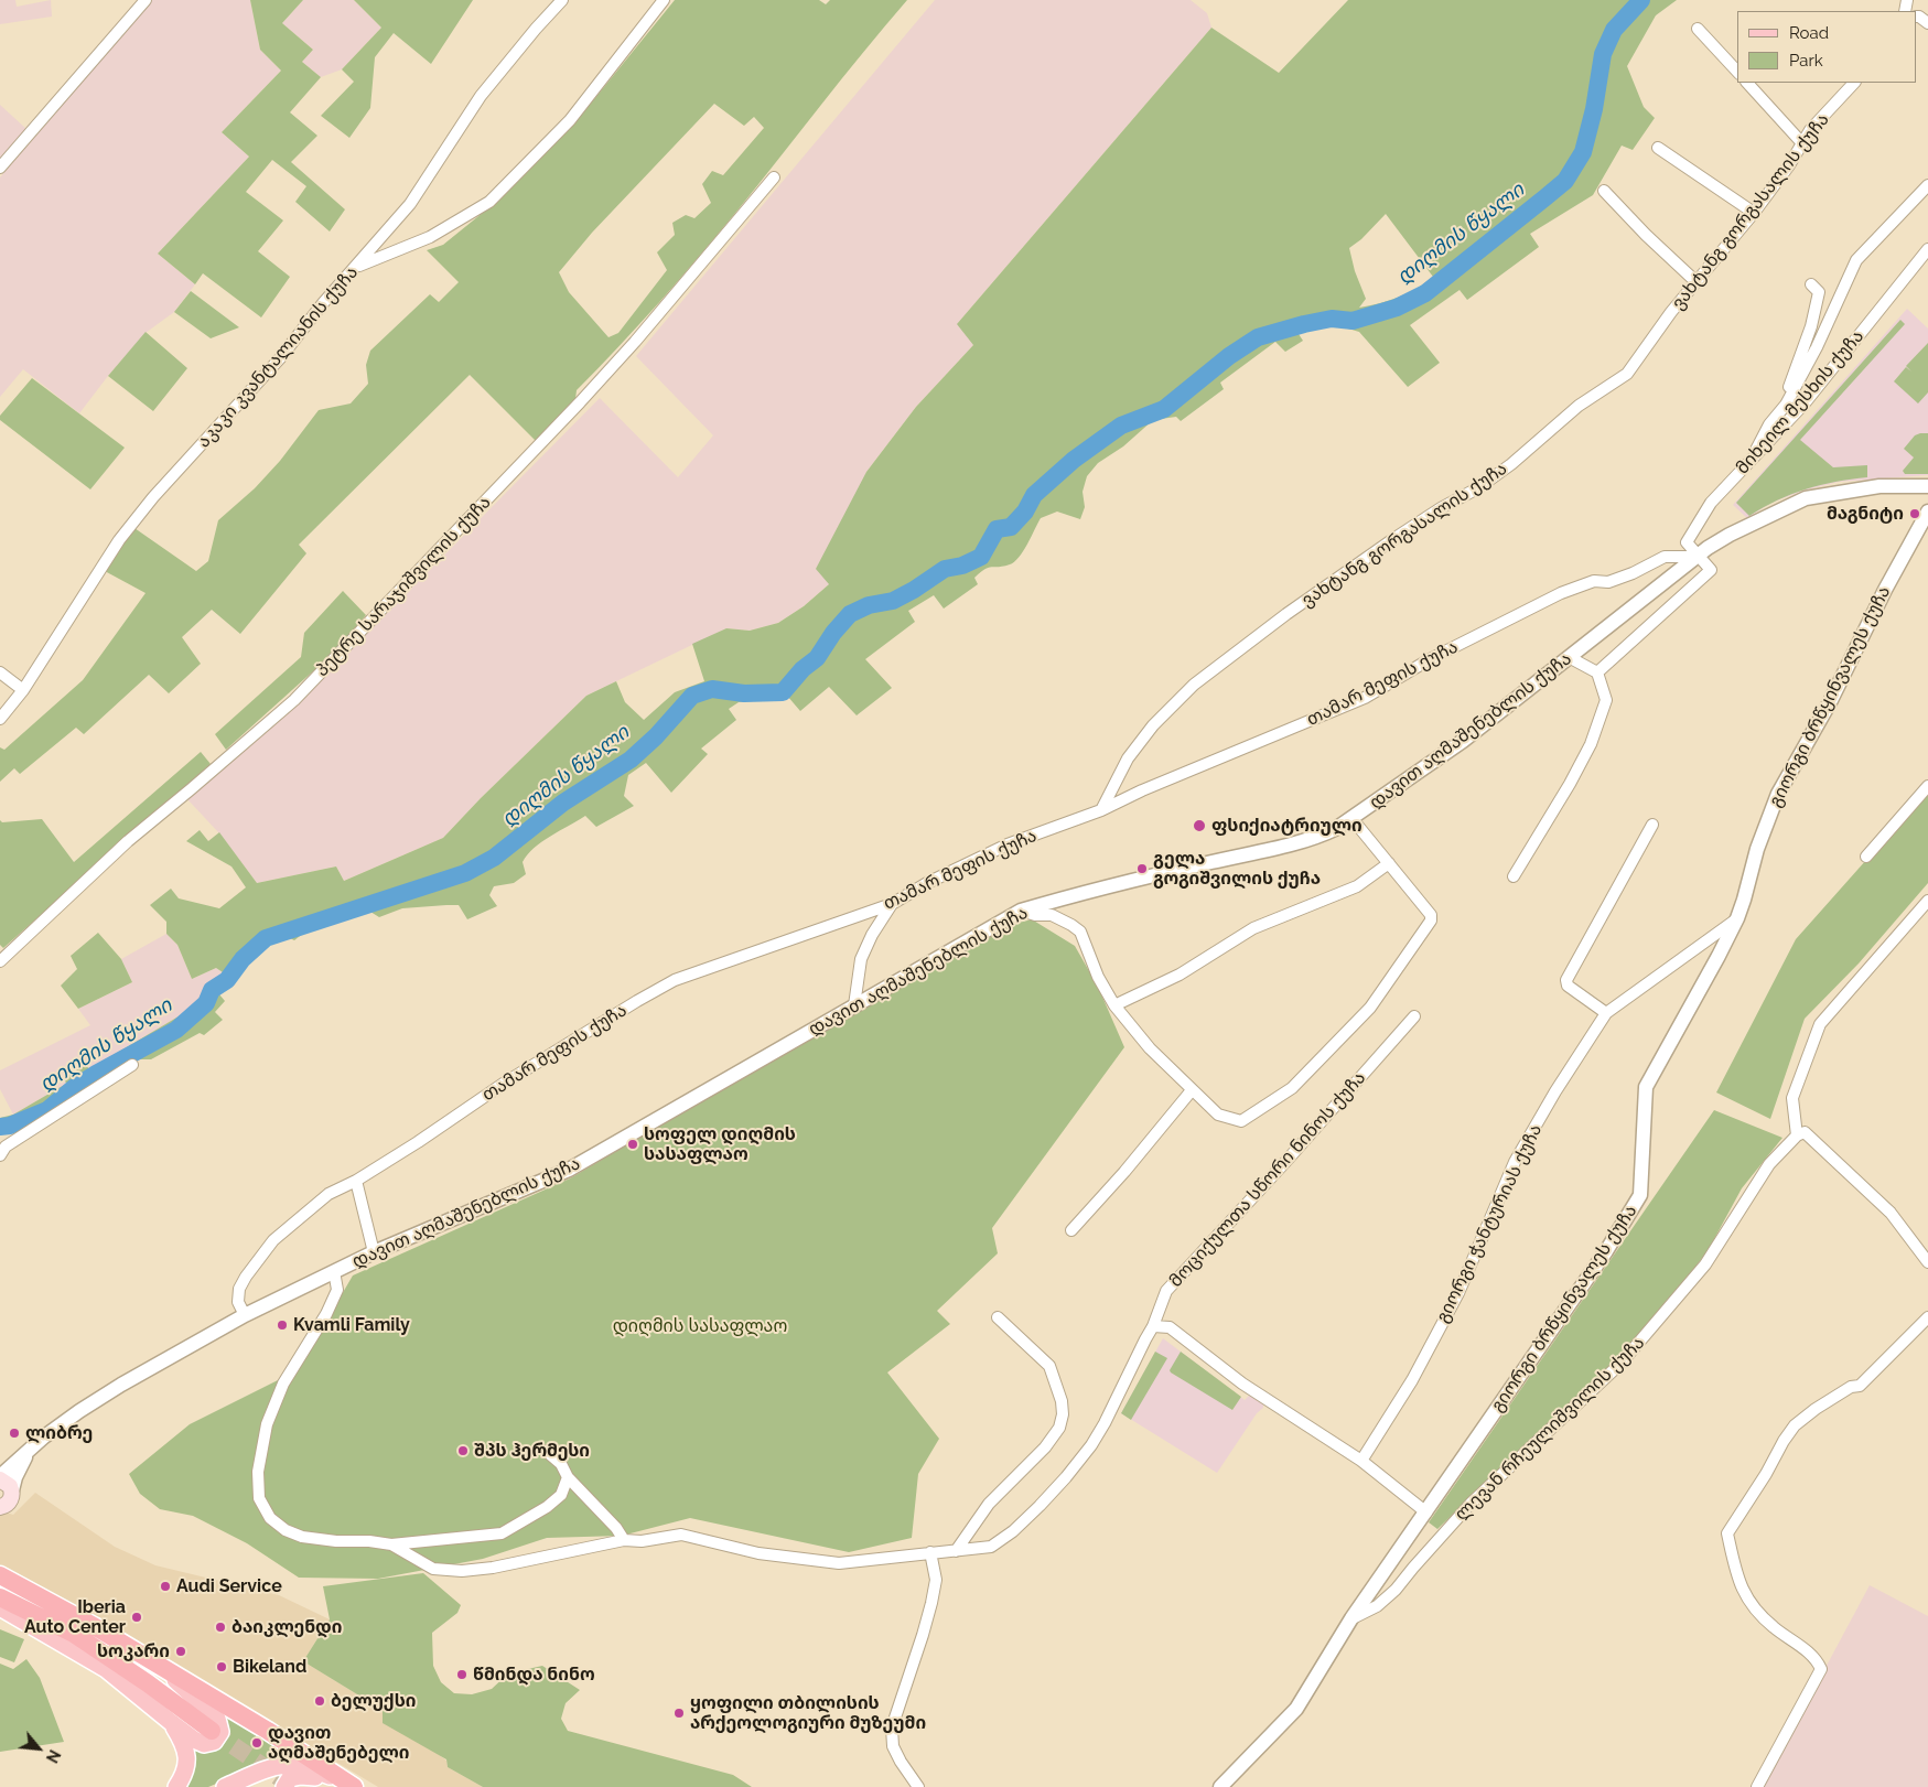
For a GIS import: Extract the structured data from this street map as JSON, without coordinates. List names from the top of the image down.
{
  "streets": {
    "street": [
      "ვახტანგ გორგასალის ქუჩა",
      "აკაკი კვანტალიანის ქუჩა",
      "მიხეილ მესხის ქუჩა",
      "პეტრე სარაჯიშვილის ქუჩა",
      "თამარ მეფის ქუჩა",
      "გიორგი ბრწყინვალეს ქუჩა",
      "დავით აღმაშენებლის ქუჩა",
      "მოციქულთა სწორი ნინოს ქუჩა",
      "გიორგი ჭანტურიას ქუჩა",
      "ლევან რჩეულიშვილის ქუჩა"
    ]
  },
  "crossings": [
    ["ვახტანგ გორგასალის ქუჩა", "თამარ მეფის ქუჩა"],
    ["მიხეილ მესხის ქუჩა", "თამარ მეფის ქუჩა"],
    ["მიხეილ მესხის ქუჩა", "დავით აღმაშენებლის ქუჩა"],
    ["თამარ მეფის ქუჩა", "დავით აღმაშენებლის ქუჩა"],
    ["გიორგი ბრწყინვალეს ქუჩა", "გიორგი ჭანტურიას ქუჩა"],
    ["გიორგი ბრწყინვალეს ქუჩა", "ლევან რჩეულიშვილის ქუჩა"],
    ["დავით აღმაშენებლის ქუჩა", "მოციქულთა სწორი ნინოს ქუჩა"]
  ],
  "water": ["დიღმის წყალი"],
  "parks": ["დიღმის სასაფლაო"],
  "places": [
    "მაგნიტი",
    "ფსიქიატრიული",
    "გელა გოგიშვილის ქუჩა",
    "სოფელ დიღმის სასაფლაო",
    "Kvamli Family",
    "ლიბრე",
    "შპს ჰერმესი",
    "Audi Service",
    "Iberia Auto Center",
    "ბაიკლენდი",
    "სოკარი",
    "Bikeland",
    "წმინდა ნინო",
    "ბელუქსი",
    "ყოფილი თბილისის არქეოლოგიური მუზეუმი",
    "დავით აღმაშენებელი"
  ],
  "legend": ["Road", "Park"],
  "north": "bottom right"
}
